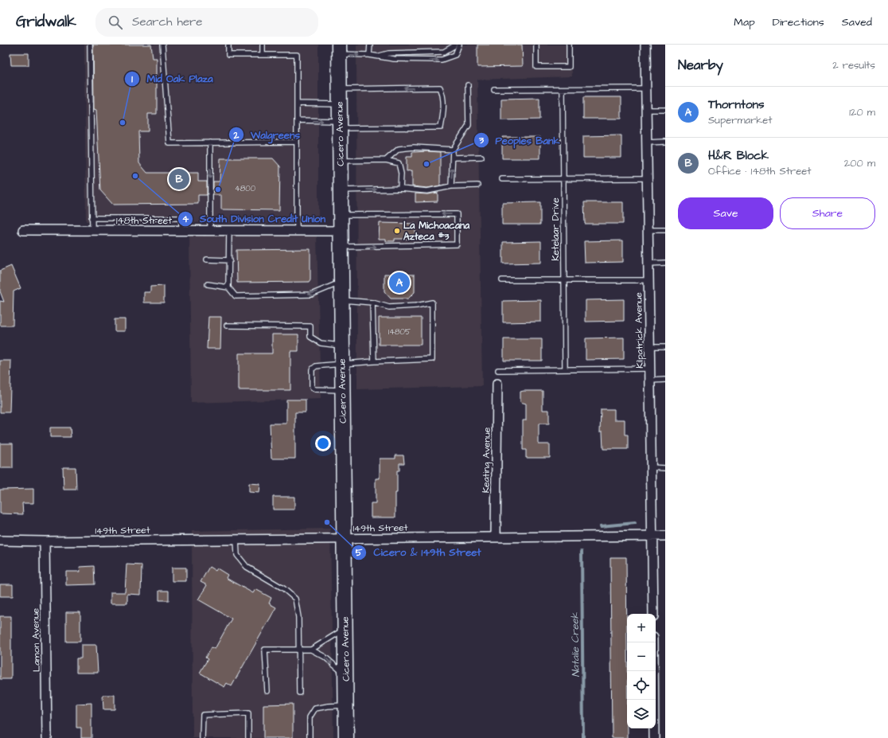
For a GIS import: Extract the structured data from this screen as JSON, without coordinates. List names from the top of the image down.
{
  "streets": {
    "main road": ["Cicero Avenue"],
    "street": [
      "148th Street",
      "Kilpatrick Avenue",
      "Keating Avenue",
      "149th Street",
      "Lamon Avenue"
    ],
    "lane": ["Ketelaar Drive"]
  },
  "crossings": [
    ["Cicero Avenue", "148th Street"],
    ["Cicero Avenue", "149th Street"],
    ["Kilpatrick Avenue", "149th Street"],
    ["Keating Avenue", "149th Street"],
    ["149th Street", "Lamon Avenue"]
  ],
  "water": ["Natalie Creek"],
  "places": [
    "Mid Oak Plaza",
    "Peoples Bank",
    "South Division Credit Union",
    "Walgreens",
    "La Michoacana Azteca #3",
    "Cicero & 149th Street"
  ],
  "house_numbers": ["4800", "14805"],
  "page": {
    "header": "Gridwalk",
    "search": "Search here",
    "nav": ["Map", "Directions", "Saved"],
    "heading": ["Nearby", "2 results"],
    "list": [
      {
        "mark": "A",
        "name": "Thorntons",
        "note": "Supermarket",
        "value": "120 m"
      },
      {
        "mark": "B",
        "name": "H&R Block",
        "note": "Office · 148th Street",
        "value": "200 m"
      }
    ],
    "pins": ["B", "A"],
    "buttons": ["Save", "Share"],
    "map_buttons": ["+", "−"]
  }
}
